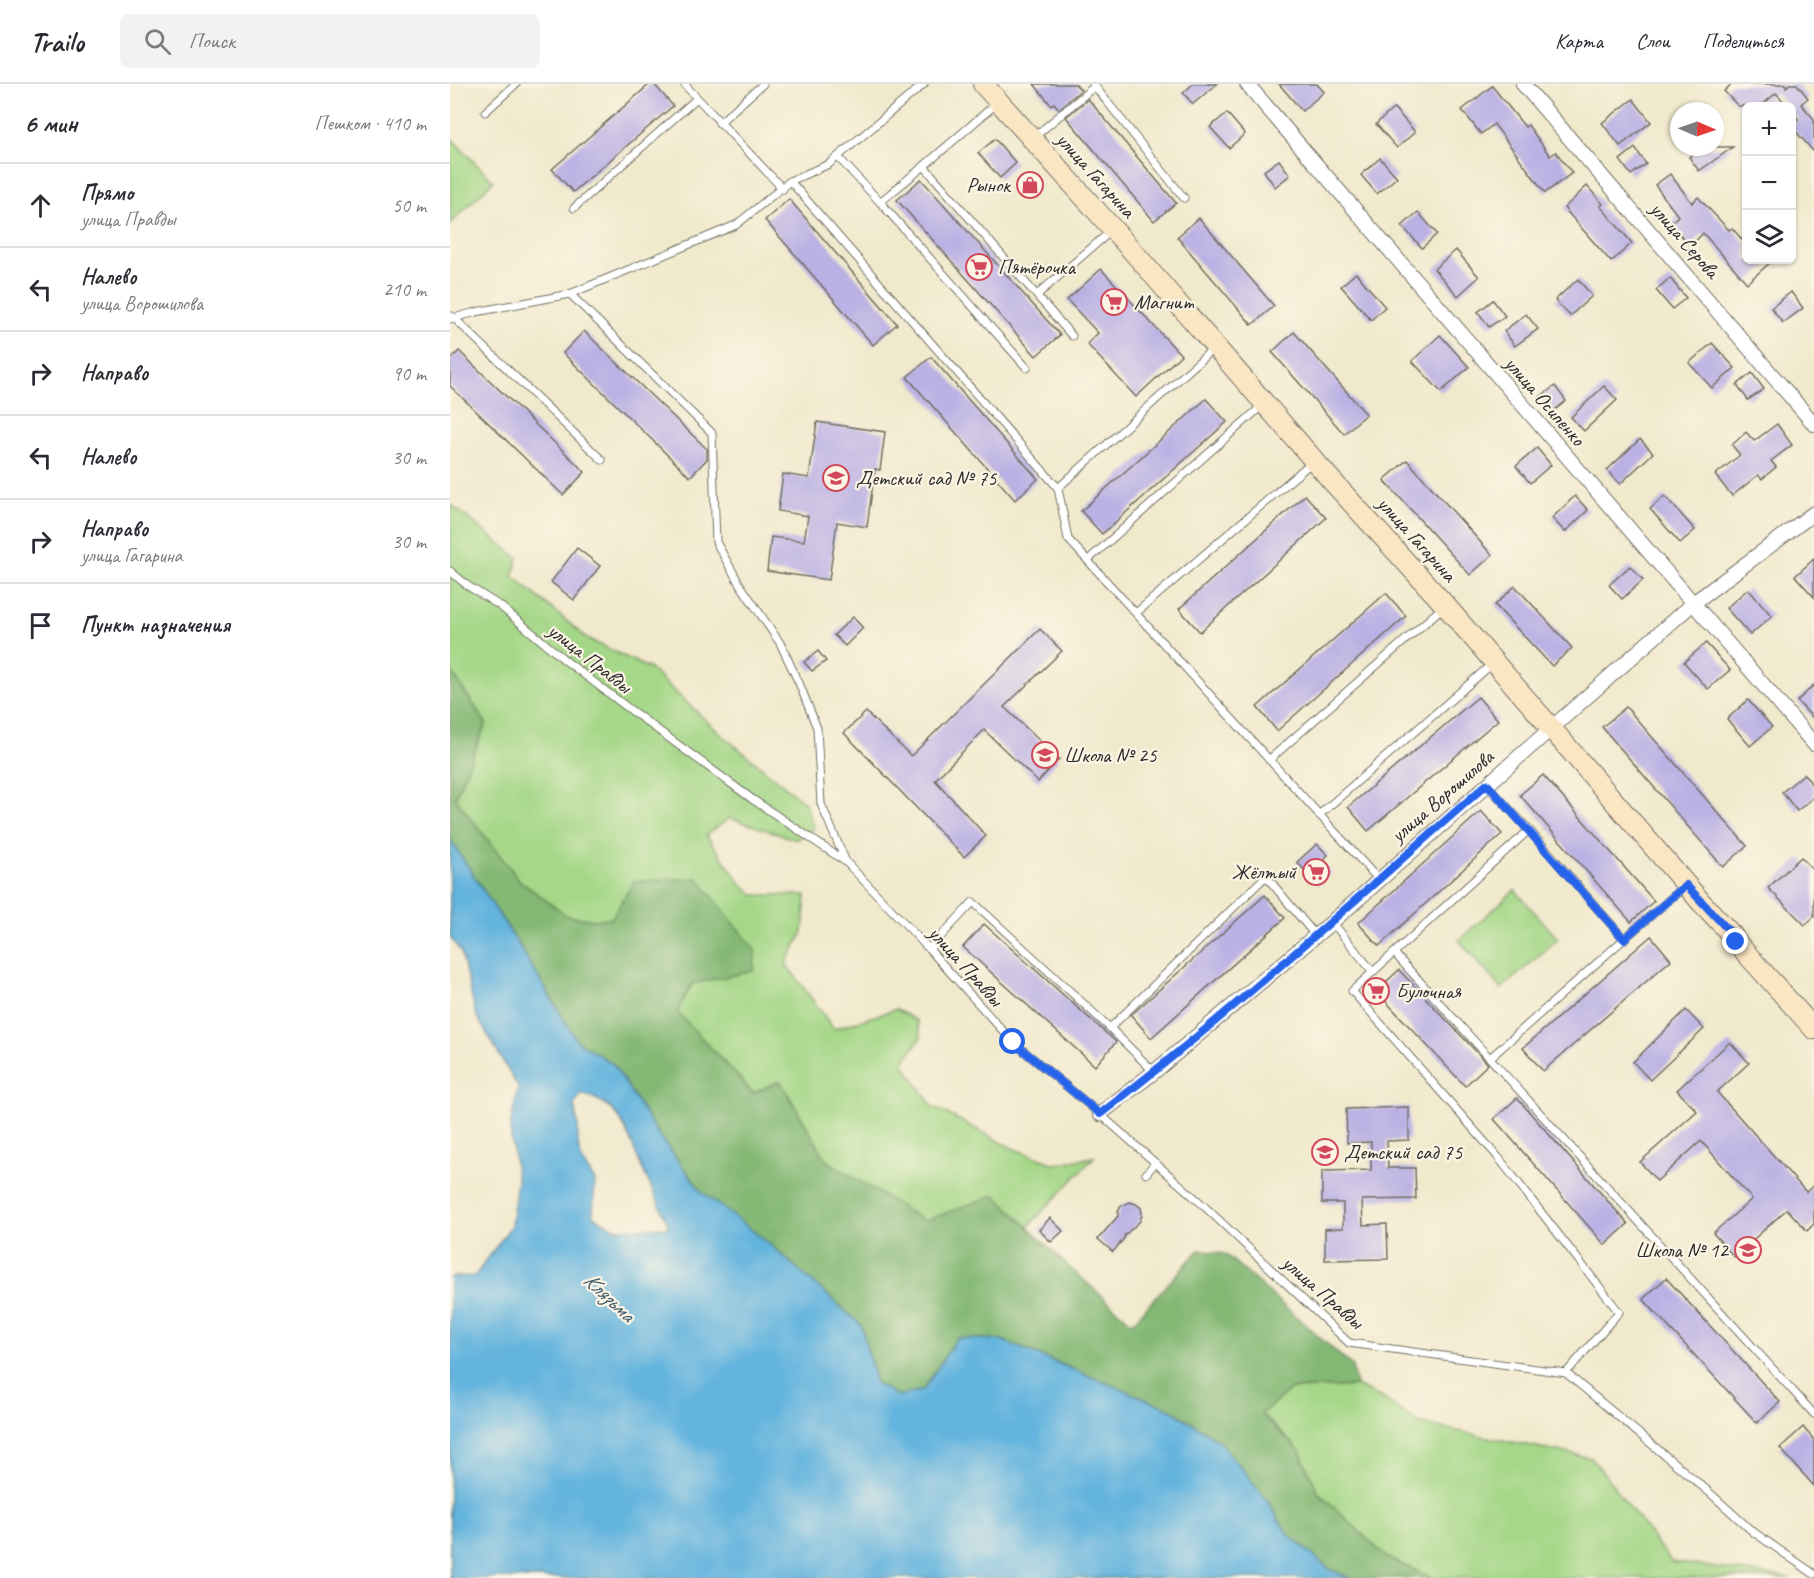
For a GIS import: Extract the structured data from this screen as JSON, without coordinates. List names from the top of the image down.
{
  "streets": {
    "main road": ["улица Гагарина"],
    "street": ["улица Серова", "улица Осипенко", "улица Ворошилова"],
    "lane": ["улица Правды"]
  },
  "crossings": [
    ["улица Гагарина", "улица Ворошилова"],
    ["улица Осипенко", "улица Ворошилова"],
    ["улица Правды", "улица Ворошилова"]
  ],
  "water": ["Клязьма"],
  "places": {
    "shop": ["Рынок"],
    "supermarket": [
      "Пятёрочка",
      "Магнит",
      "Жёлтый",
      "Булочная"
    ],
    "school or university": [
      "Детский сад № 75",
      "Школа № 25",
      "Детский сад 75",
      "Школа № 12"
    ]
  },
  "north": "right",
  "page": {
    "header": "Trailo",
    "search": "Поиск",
    "nav": ["Карта", "Слои", "Поделиться"],
    "heading": ["6 мин", "Пешком · 410 m"],
    "map_buttons": ["+", "−"],
    "list": [
      ["Прямо", "улица Правды", "50 m"],
      ["Налево", "улица Ворошилова", "210 m"],
      ["Направо", "90 m"],
      ["Налево", "30 m"],
      ["Направо", "улица Гагарина", "30 m"],
      "Пункт назначения"
    ]
  }
}
